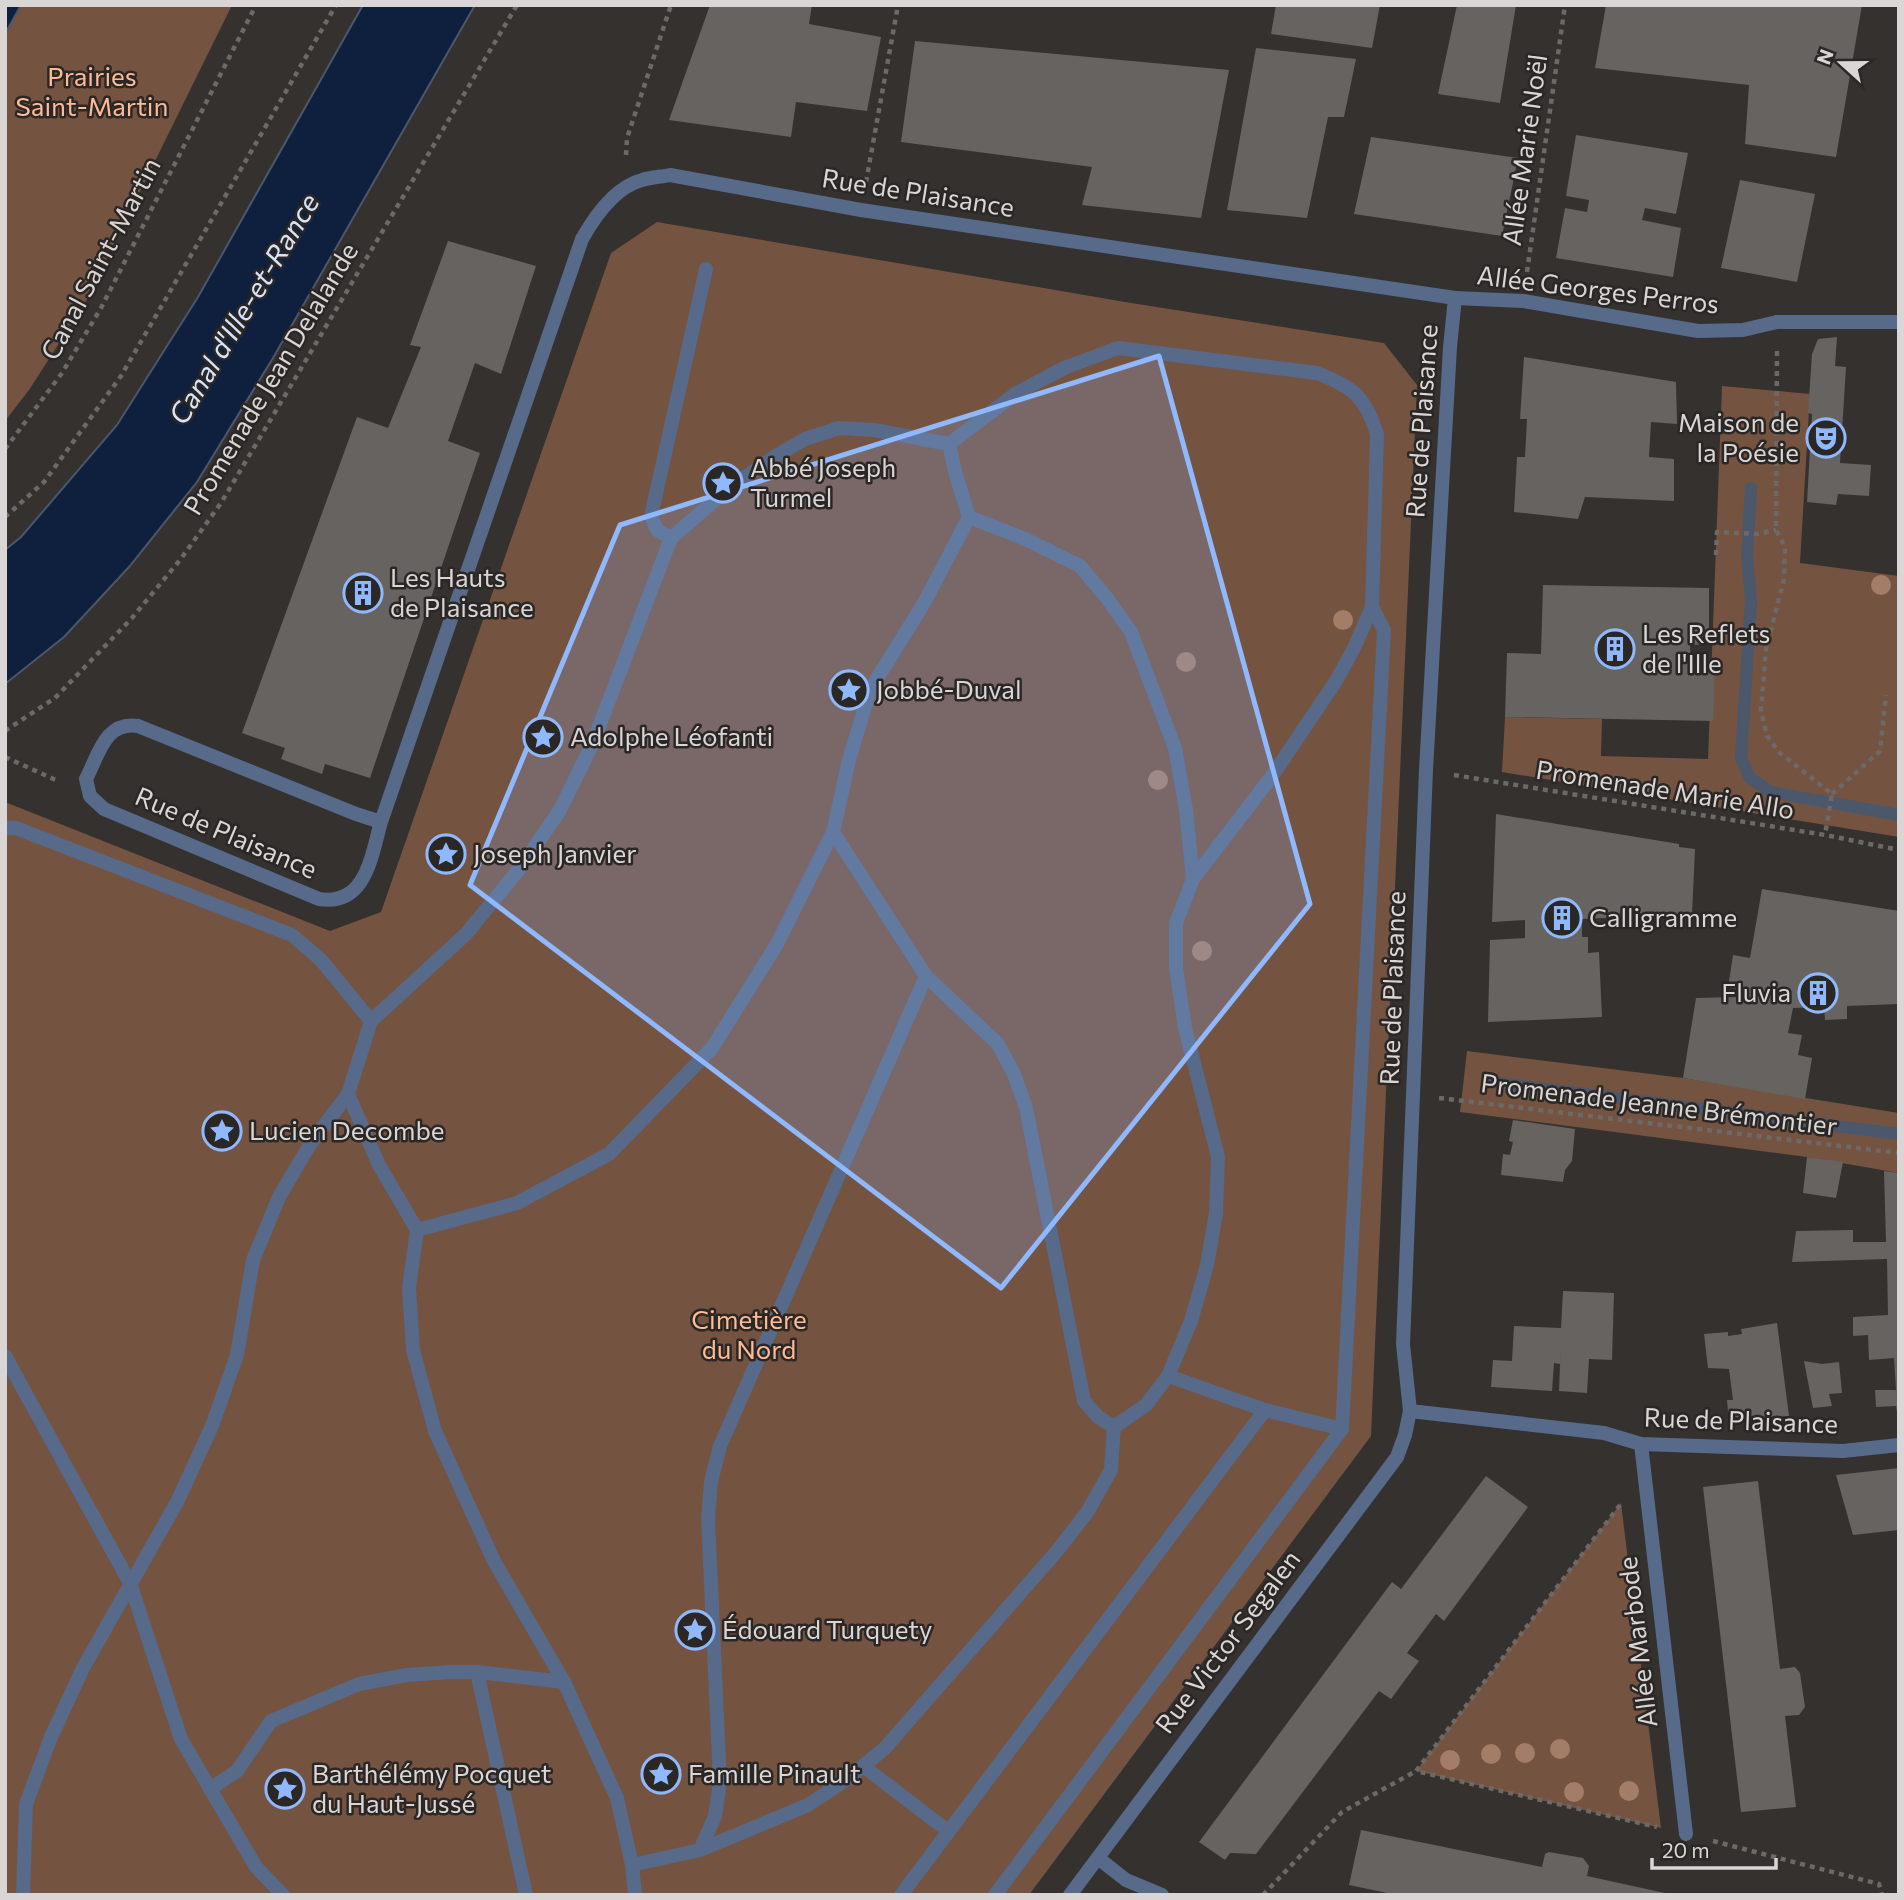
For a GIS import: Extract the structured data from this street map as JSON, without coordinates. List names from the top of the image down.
{
  "streets": {
    "street": [
      "Rue de Plaisance",
      "Allée Georges Perros",
      "Rue Victor Segalen",
      "Allée Marbode"
    ],
    "path": [
      "Allée Marie Noël",
      "Canal Saint-Martin",
      "Promenade Jean Delalande",
      "Promenade Marie Allo",
      "Promenade Jeanne Brémontier"
    ]
  },
  "crossings": [
    ["Allée Marie Noël", "Allée Georges Perros"],
    ["Rue de Plaisance", "Allée Georges Perros"],
    ["Rue de Plaisance", "Promenade Marie Allo"],
    ["Rue de Plaisance", "Promenade Jeanne Brémontier"],
    ["Rue de Plaisance", "Rue Victor Segalen"],
    ["Rue de Plaisance", "Allée Marbode"]
  ],
  "water": ["Canal d'Ille-et-Rance"],
  "parks": ["Prairies Saint-Martin", "Cimetière du Nord"],
  "places": {
    "theatre": ["Maison de la Poésie"],
    "place": [
      "Abbé Joseph Turmel",
      "Jobbé-Duval",
      "Adolphe Léofanti",
      "Joseph Janvier",
      "Lucien Decombe",
      "Édouard Turquety",
      "Famille Pinault",
      "Barthélémy Pocquet du Haut-Jussé"
    ],
    "building": [
      "Les Hauts de Plaisance",
      "Les Reflets de l'Ille",
      "Calligramme",
      "Fluvia"
    ]
  },
  "scale_bar": "20 m",
  "north": "left"
}
